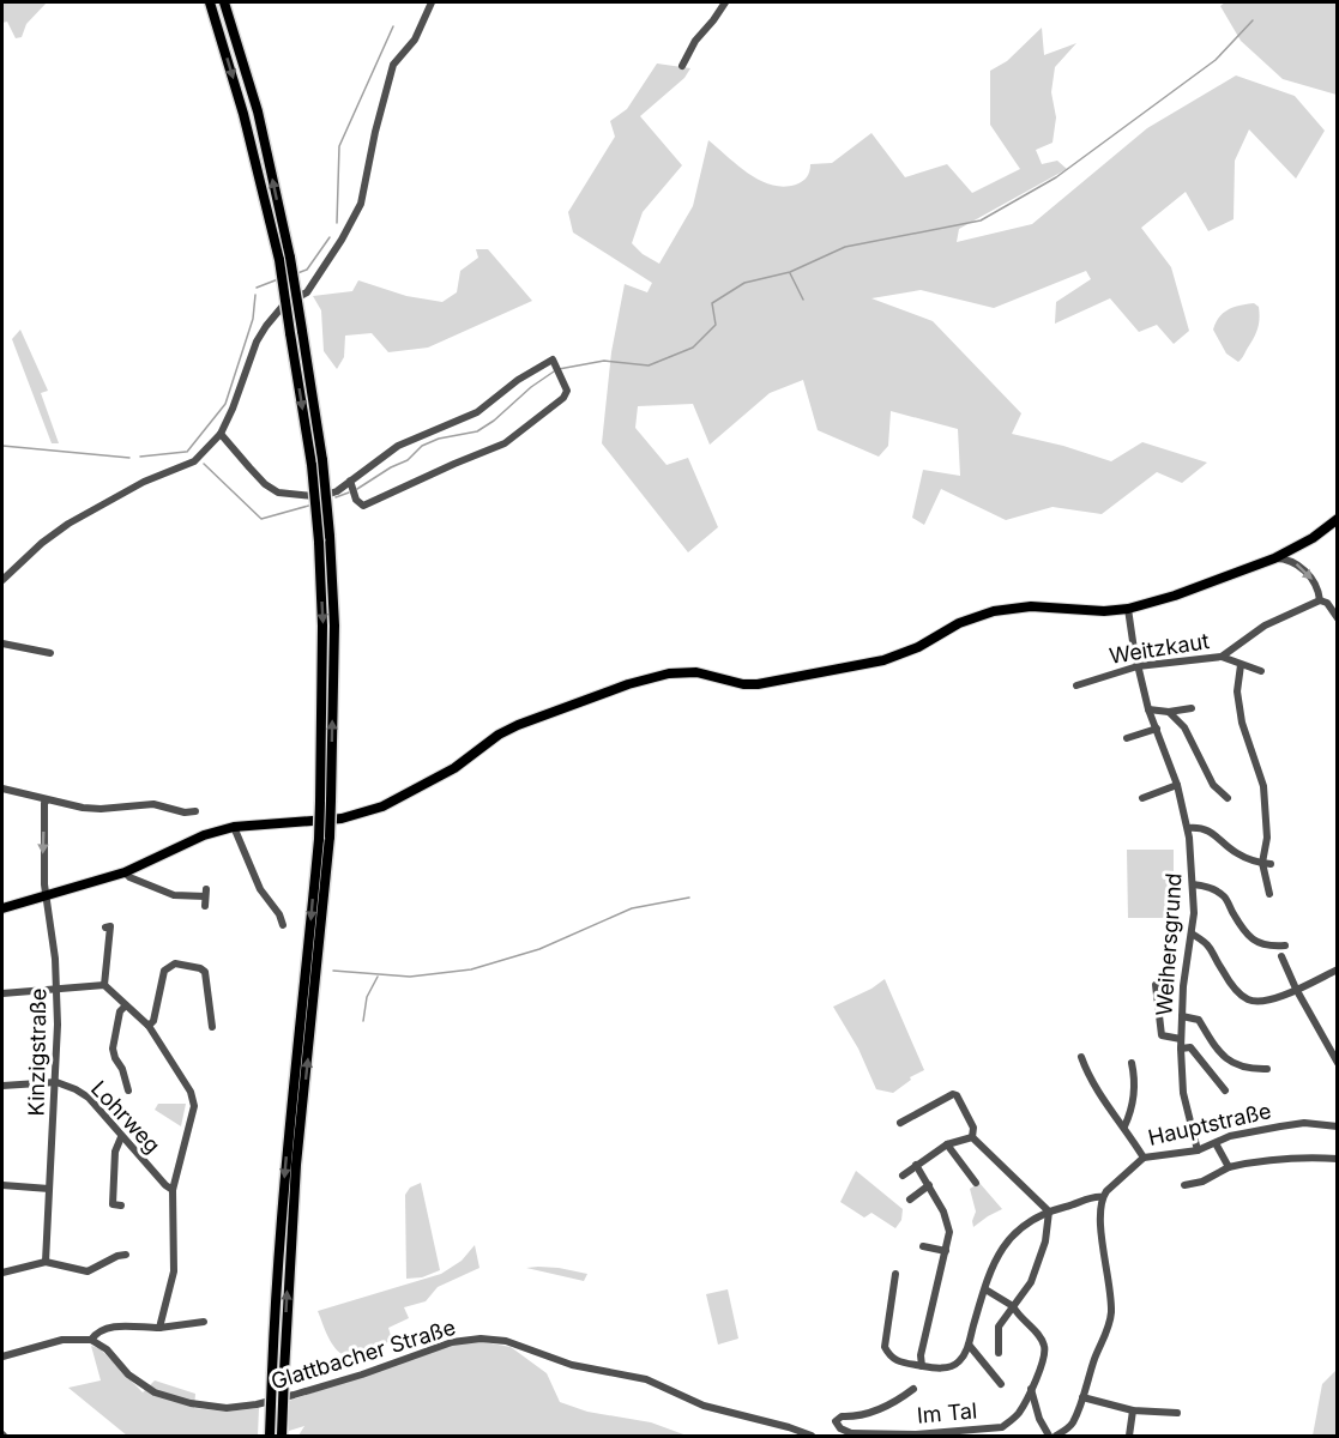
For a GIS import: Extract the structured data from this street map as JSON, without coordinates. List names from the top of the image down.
{
  "streets": {
    "street": [
      "Weitzkaut",
      "Weihersgrund",
      "Kinzigstraße",
      "Lohrweg",
      "Hauptstraße",
      "Glattbacher Straße",
      "Im Tal"
    ]
  },
  "crossings": [
    ["Weitzkaut", "Weihersgrund"],
    ["Weihersgrund", "Hauptstraße"],
    ["Kinzigstraße", "Lohrweg"]
  ]
}
